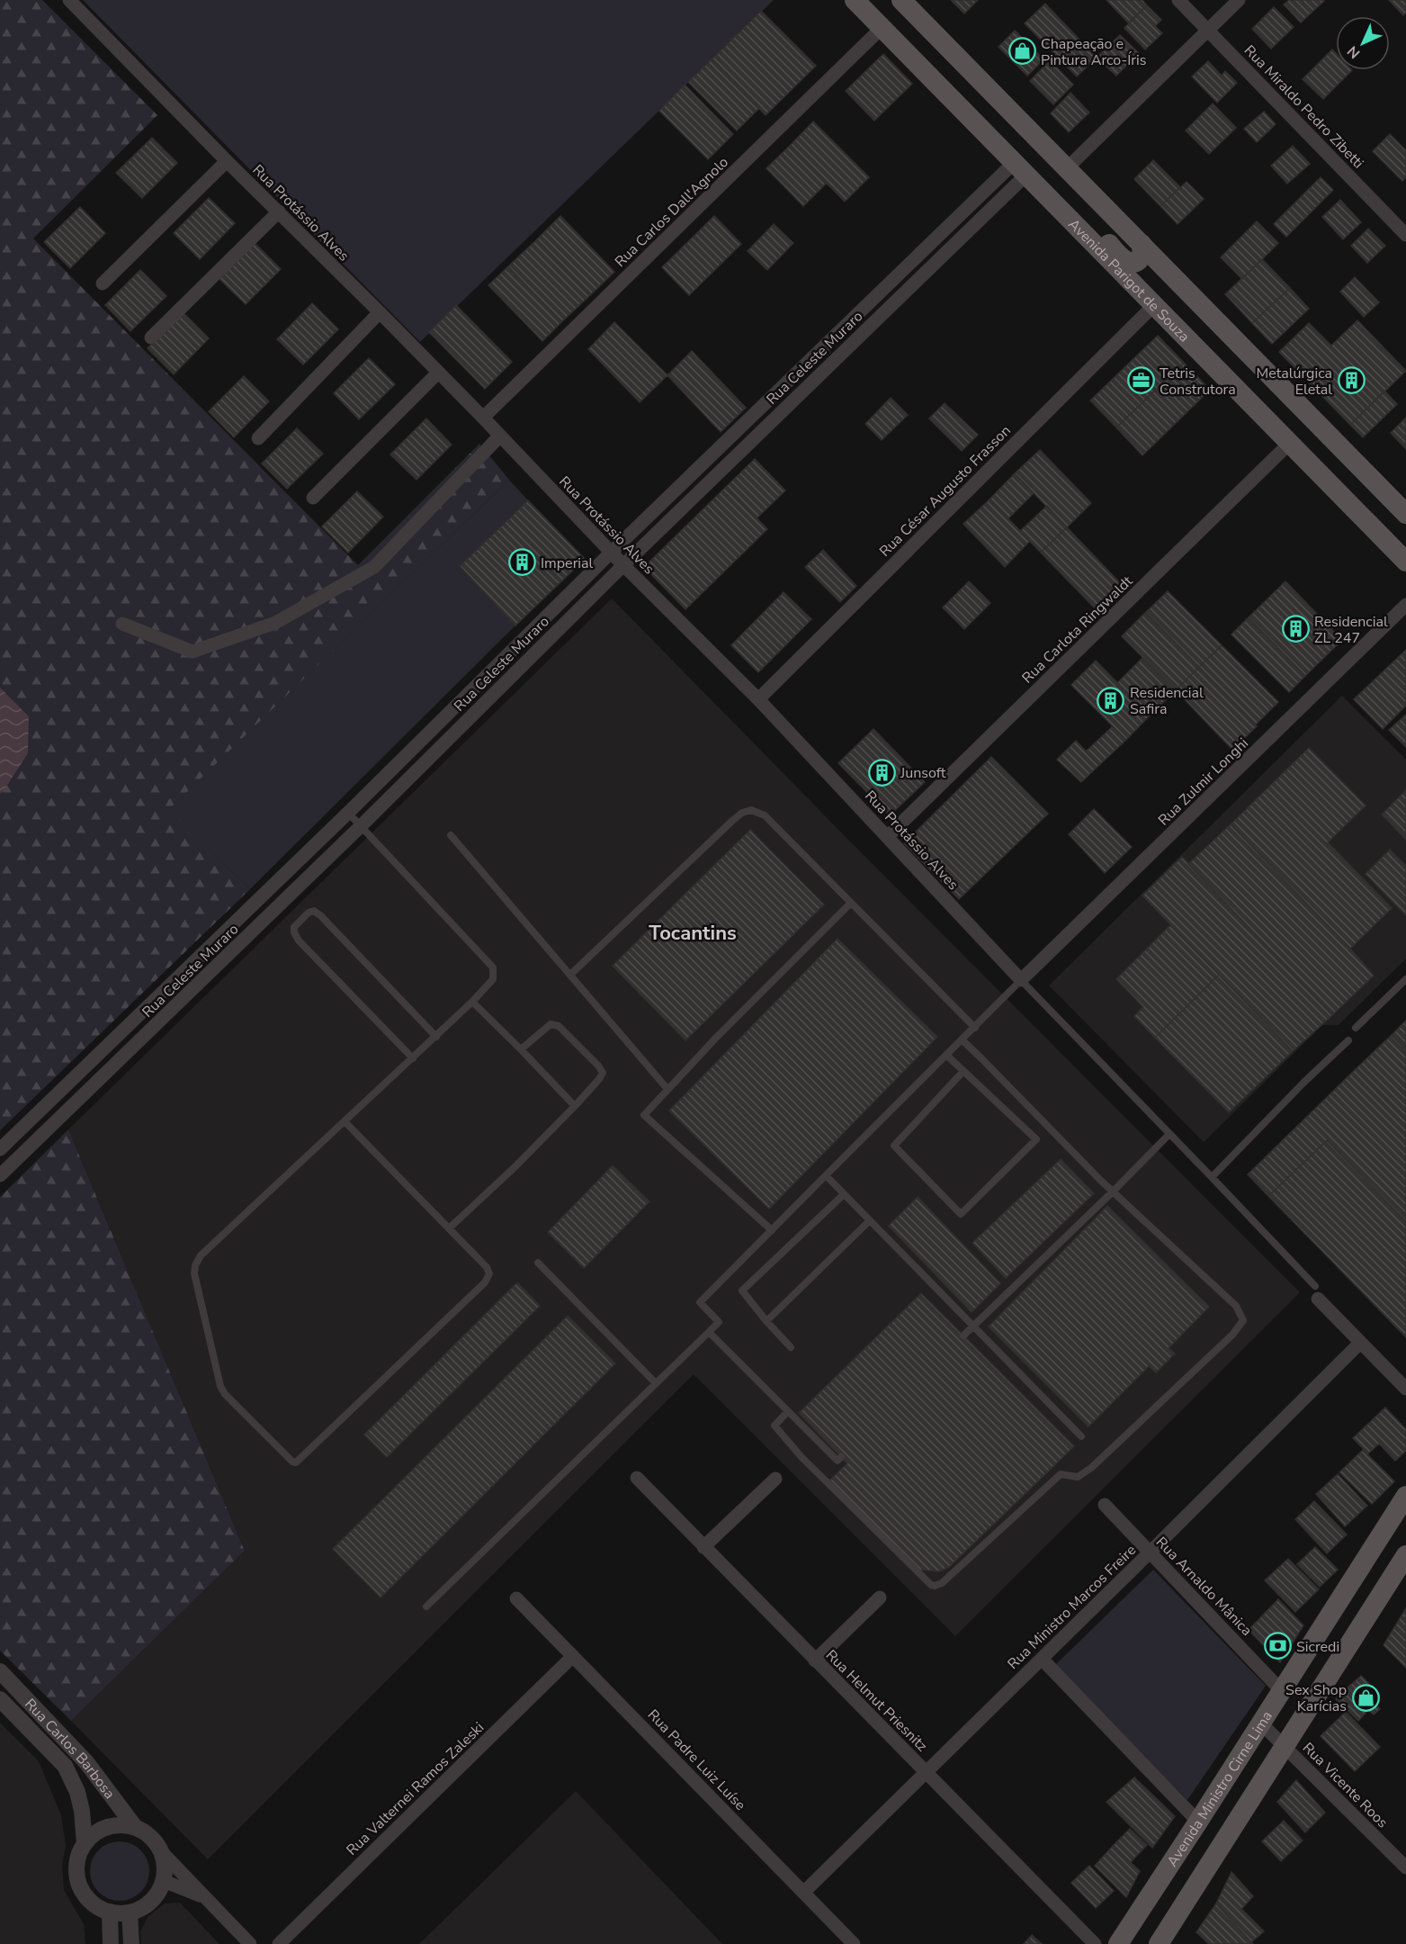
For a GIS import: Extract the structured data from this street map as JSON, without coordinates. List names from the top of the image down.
{
  "streets": {
    "main road": ["Avenida Parigot de Souza", "Avenida Ministro Cirne Lima"],
    "street": [
      "Rua Miraldo Pedro Zibetti",
      "Rua Carlos Dall'Agnolo",
      "Rua Protássio Alves",
      "Rua Celeste Muraro",
      "Rua César Augusto Frasson",
      "Rua Carlota Ringwaldt",
      "Rua Zulmir Longhi",
      "Rua Arnaldo Mânica",
      "Rua Ministro Marcos Freire",
      "Rua Helmut Priesnitz",
      "Rua Carlos Barbosa",
      "Rua Padre Luiz Luíse",
      "Rua Vicente Roos",
      "Rua Valternei Ramos Zaleski"
    ]
  },
  "crossings": [
    ["Rua Carlos Dall'Agnolo", "Rua Protássio Alves"],
    ["Rua Carlos Dall'Agnolo", "Avenida Parigot de Souza"],
    ["Rua Protássio Alves", "Rua Celeste Muraro"],
    ["Rua Protássio Alves", "Rua César Augusto Frasson"],
    ["Rua Protássio Alves", "Rua Carlota Ringwaldt"],
    ["Rua Protássio Alves", "Rua Zulmir Longhi"],
    ["Avenida Parigot de Souza", "Rua Celeste Muraro"],
    ["Avenida Parigot de Souza", "Rua César Augusto Frasson"],
    ["Avenida Parigot de Souza", "Rua Carlota Ringwaldt"],
    ["Rua Arnaldo Mânica", "Rua Ministro Marcos Freire"],
    ["Rua Arnaldo Mânica", "Avenida Ministro Cirne Lima"],
    ["Rua Ministro Marcos Freire", "Rua Helmut Priesnitz"],
    ["Rua Ministro Marcos Freire", "Rua Padre Luiz Luíse"],
    ["Rua Padre Luiz Luíse", "Rua Valternei Ramos Zaleski"],
    ["Rua Vicente Roos", "Avenida Ministro Cirne Lima"]
  ],
  "districts": ["Tocantins"],
  "places": {
    "shop": ["Chapeação e Pintura Arco-Íris", "Sex Shop Karícias"],
    "office": ["Tetris Construtora"],
    "building": [
      "Metalúrgica Eletal",
      "Imperial",
      "Residencial ZL 247",
      "Residencial Safira",
      "Junsoft"
    ],
    "bank": ["Sicredi"]
  },
  "north": "bottom left"
}
